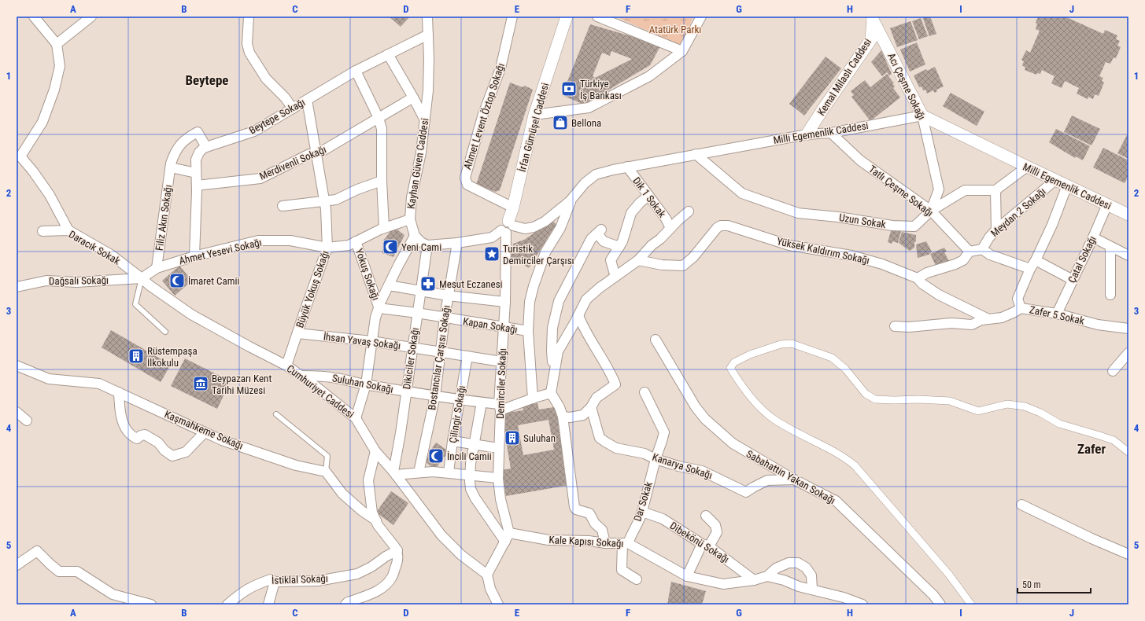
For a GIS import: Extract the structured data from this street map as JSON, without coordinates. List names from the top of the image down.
{
  "streets": {
    "street": [
      "Kemal Milaslı Caddesi",
      "Acı Çeşme Sokağı",
      "Beytepe Sokağı",
      "Ahmet Levent Öztop Sokağı",
      "İrfan Gümüşel Caddesi",
      "Milli Egemenlik Caddesi",
      "Merdivenli Sokağı",
      "Kayhan Güven Caddesi",
      "Tatlı Çeşme Sokağı",
      "Dik 1 Sokak",
      "Meydan 2 Sokağı",
      "Filiz Akın Sokağı",
      "Uzun Sokak",
      "Daracık Sokak",
      "Yüksek Kaldırım Sokağı",
      "Ahmet Yesevi Sokağı",
      "Çatal Sokağı",
      "Yokuş Sokağı",
      "Dağsalı Sokağı",
      "Büyük Yokuş Sokağı",
      "Zafer 5 Sokak",
      "Kapan Sokağı",
      "İhsan Yavaş Sokağı",
      "Bostancılar Çarşısı Sokağı",
      "Dikiciler Sokağı",
      "Suluhan Sokağı",
      "Demirciler Sokağı",
      "Cumhuriyet Caddesi",
      "Çilingir Sokağı",
      "Kaşmahkeme Sokağı",
      "Kanarya Sokağı",
      "Sabahattin Yakan Sokağı",
      "Dar Sokak",
      "Kale Kapısı Sokağı",
      "Dibekönü Sokağı",
      "İstiklal Sokağı"
    ]
  },
  "crossings": [
    ["Kemal Milaslı Caddesi", "Acı Çeşme Sokağı"],
    ["Kemal Milaslı Caddesi", "Milli Egemenlik Caddesi"],
    ["Acı Çeşme Sokağı", "Milli Egemenlik Caddesi"],
    ["Acı Çeşme Sokağı", "Tatlı Çeşme Sokağı"],
    ["Acı Çeşme Sokağı", "Uzun Sokak"],
    ["Beytepe Sokağı", "Merdivenli Sokağı"],
    ["Beytepe Sokağı", "Kayhan Güven Caddesi"],
    ["Beytepe Sokağı", "Filiz Akın Sokağı"],
    ["Beytepe Sokağı", "Ahmet Yesevi Sokağı"],
    ["Beytepe Sokağı", "Büyük Yokuş Sokağı"],
    ["Ahmet Levent Öztop Sokağı", "İrfan Gümüşel Caddesi"],
    ["İrfan Gümüşel Caddesi", "Milli Egemenlik Caddesi"],
    ["İrfan Gümüşel Caddesi", "Demirciler Sokağı"],
    ["Milli Egemenlik Caddesi", "Tatlı Çeşme Sokağı"],
    ["Milli Egemenlik Caddesi", "Dik 1 Sokak"],
    ["Milli Egemenlik Caddesi", "Meydan 2 Sokağı"],
    ["Milli Egemenlik Caddesi", "Uzun Sokak"],
    ["Milli Egemenlik Caddesi", "Çatal Sokağı"],
    ["Milli Egemenlik Caddesi", "Demirciler Sokağı"],
    ["Merdivenli Sokağı", "Büyük Yokuş Sokağı"],
    ["Kayhan Güven Caddesi", "Ahmet Yesevi Sokağı"],
    ["Tatlı Çeşme Sokağı", "Uzun Sokak"],
    ["Filiz Akın Sokağı", "Ahmet Yesevi Sokağı"],
    ["Daracık Sokak", "Ahmet Yesevi Sokağı"],
    ["Daracık Sokak", "Dağsalı Sokağı"],
    ["Daracık Sokak", "Cumhuriyet Caddesi"],
    ["Yüksek Kaldırım Sokağı", "Zafer 5 Sokak"],
    ["Ahmet Yesevi Sokağı", "Yokuş Sokağı"],
    ["Ahmet Yesevi Sokağı", "Dağsalı Sokağı"],
    ["Ahmet Yesevi Sokağı", "Büyük Yokuş Sokağı"],
    ["Ahmet Yesevi Sokağı", "Cumhuriyet Caddesi"],
    ["Çatal Sokağı", "Zafer 5 Sokak"],
    ["Yokuş Sokağı", "Kapan Sokağı"],
    ["Dağsalı Sokağı", "Cumhuriyet Caddesi"],
    ["Büyük Yokuş Sokağı", "İhsan Yavaş Sokağı"],
    ["Büyük Yokuş Sokağı", "Cumhuriyet Caddesi"],
    ["Kapan Sokağı", "Bostancılar Çarşısı Sokağı"],
    ["Kapan Sokağı", "Dikiciler Sokağı"],
    ["Kapan Sokağı", "Demirciler Sokağı"],
    ["İhsan Yavaş Sokağı", "Bostancılar Çarşısı Sokağı"],
    ["İhsan Yavaş Sokağı", "Dikiciler Sokağı"],
    ["İhsan Yavaş Sokağı", "Demirciler Sokağı"],
    ["İhsan Yavaş Sokağı", "Çilingir Sokağı"],
    ["Bostancılar Çarşısı Sokağı", "Suluhan Sokağı"],
    ["Dikiciler Sokağı", "Suluhan Sokağı"],
    ["Dikiciler Sokağı", "Cumhuriyet Caddesi"],
    ["Suluhan Sokağı", "Demirciler Sokağı"],
    ["Suluhan Sokağı", "Cumhuriyet Caddesi"],
    ["Suluhan Sokağı", "Çilingir Sokağı"],
    ["Demirciler Sokağı", "Kale Kapısı Sokağı"],
    ["Kanarya Sokağı", "Sabahattin Yakan Sokağı"],
    ["Kanarya Sokağı", "Dar Sokak"],
    ["Dar Sokak", "Kale Kapısı Sokağı"],
    ["Dar Sokak", "Dibekönü Sokağı"],
    ["Kale Kapısı Sokağı", "Dibekönü Sokağı"]
  ],
  "districts": ["Beytepe", "Zafer"],
  "parks": ["Atatürk Parkı"],
  "places": {
    "bank": ["Türkiye İş Bankası"],
    "shop": ["Bellona"],
    "mosque": ["Yeni Cami", "İmaret Camii", "İncili Camii"],
    "place": ["Turistik Demirciler Çarşısı"],
    "pharmacy": ["Mesut Eczanesi"],
    "building": ["Rüstempaşa İlkokulu", "Suluhan"],
    "museum": ["Beypazarı Kent Tarihi Müzesi"]
  },
  "scale_bar": "50 m",
  "grid": {
    "columns": [
      "A",
      "B",
      "C",
      "D",
      "E",
      "F",
      "G",
      "H",
      "I",
      "J"
    ],
    "rows": [
      "1",
      "2",
      "3",
      "4",
      "5"
    ]
  }
}
